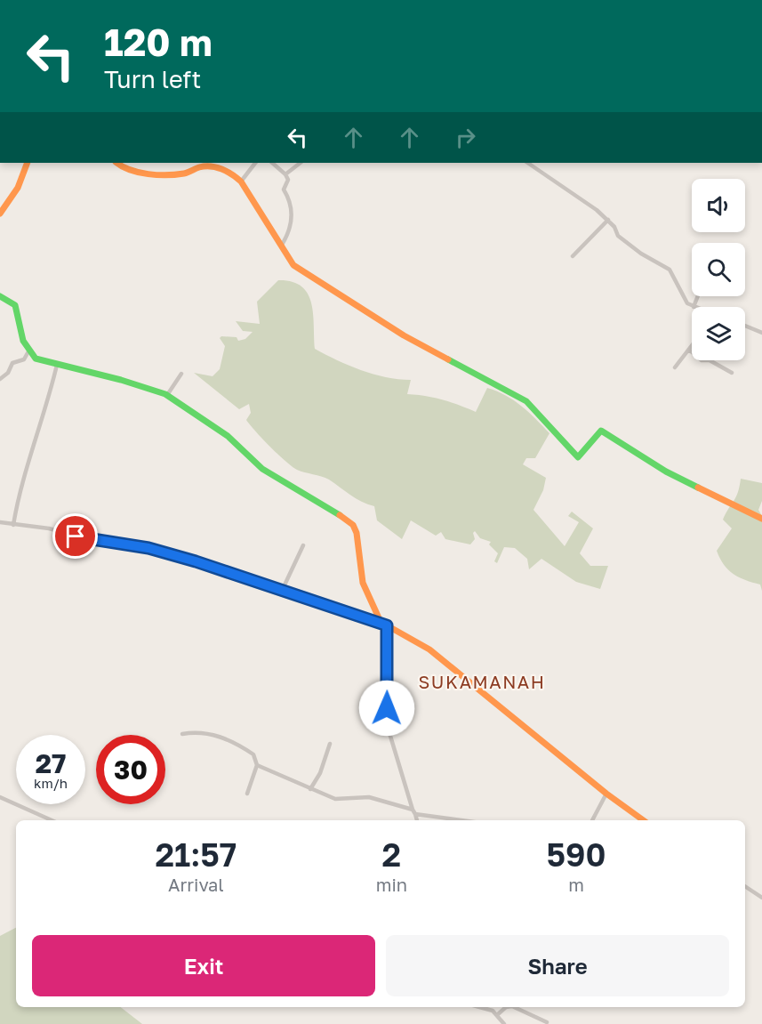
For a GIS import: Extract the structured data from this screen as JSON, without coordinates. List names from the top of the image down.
{
  "districts": ["SUKAMANAH"],
  "page": {
    "turn": ["120 m", "Turn left"],
    "speed": "27 km/h",
    "limit": "30",
    "eta": [
      "21:57",
      "Arrival",
      "2",
      "min",
      "590",
      "m"
    ],
    "buttons": ["Exit", "Share"]
  }
}
